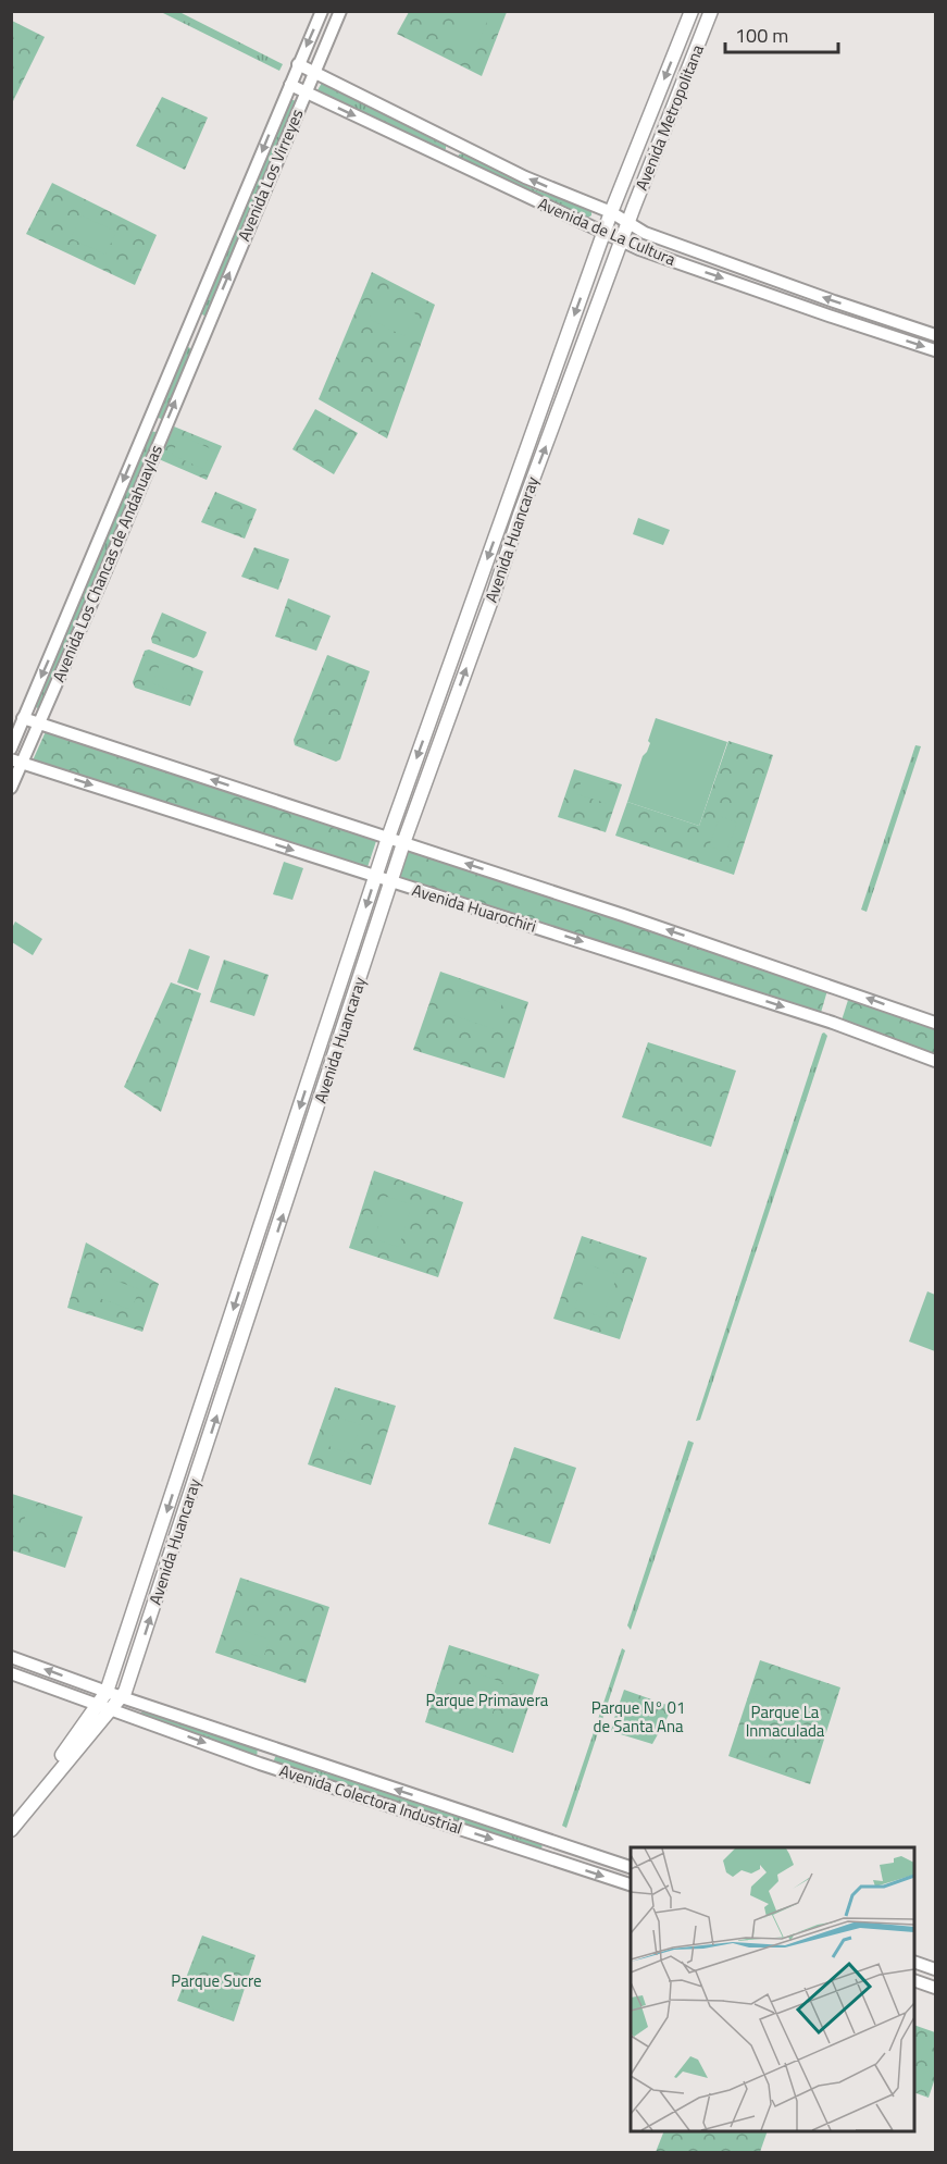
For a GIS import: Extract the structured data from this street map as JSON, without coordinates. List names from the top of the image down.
{
  "streets": {
    "main road": [
      "Avenida Metropolitana",
      "Avenida Los Virreyes",
      "Avenida de La Cultura",
      "Avenida Huancaray",
      "Avenida Los Chancas de Andahuaylas",
      "Avenida Huarochiri",
      "Avenida Colectora Industrial"
    ]
  },
  "crossings": [
    ["Avenida Metropolitana", "Avenida de La Cultura"],
    ["Avenida Metropolitana", "Avenida Huancaray"],
    ["Avenida Los Virreyes", "Avenida de La Cultura"],
    ["Avenida Los Virreyes", "Avenida Los Chancas de Andahuaylas"],
    ["Avenida de La Cultura", "Avenida Huancaray"],
    ["Avenida Huancaray", "Avenida Huarochiri"],
    ["Avenida Huancaray", "Avenida Colectora Industrial"],
    ["Avenida Los Chancas de Andahuaylas", "Avenida Huarochiri"]
  ],
  "parks": [
    "Parque Primavera",
    "Parque N° 01 de Santa Ana",
    "Parque La Inmaculada",
    "Parque Sucre"
  ],
  "scale_bar": "100 m"
}
